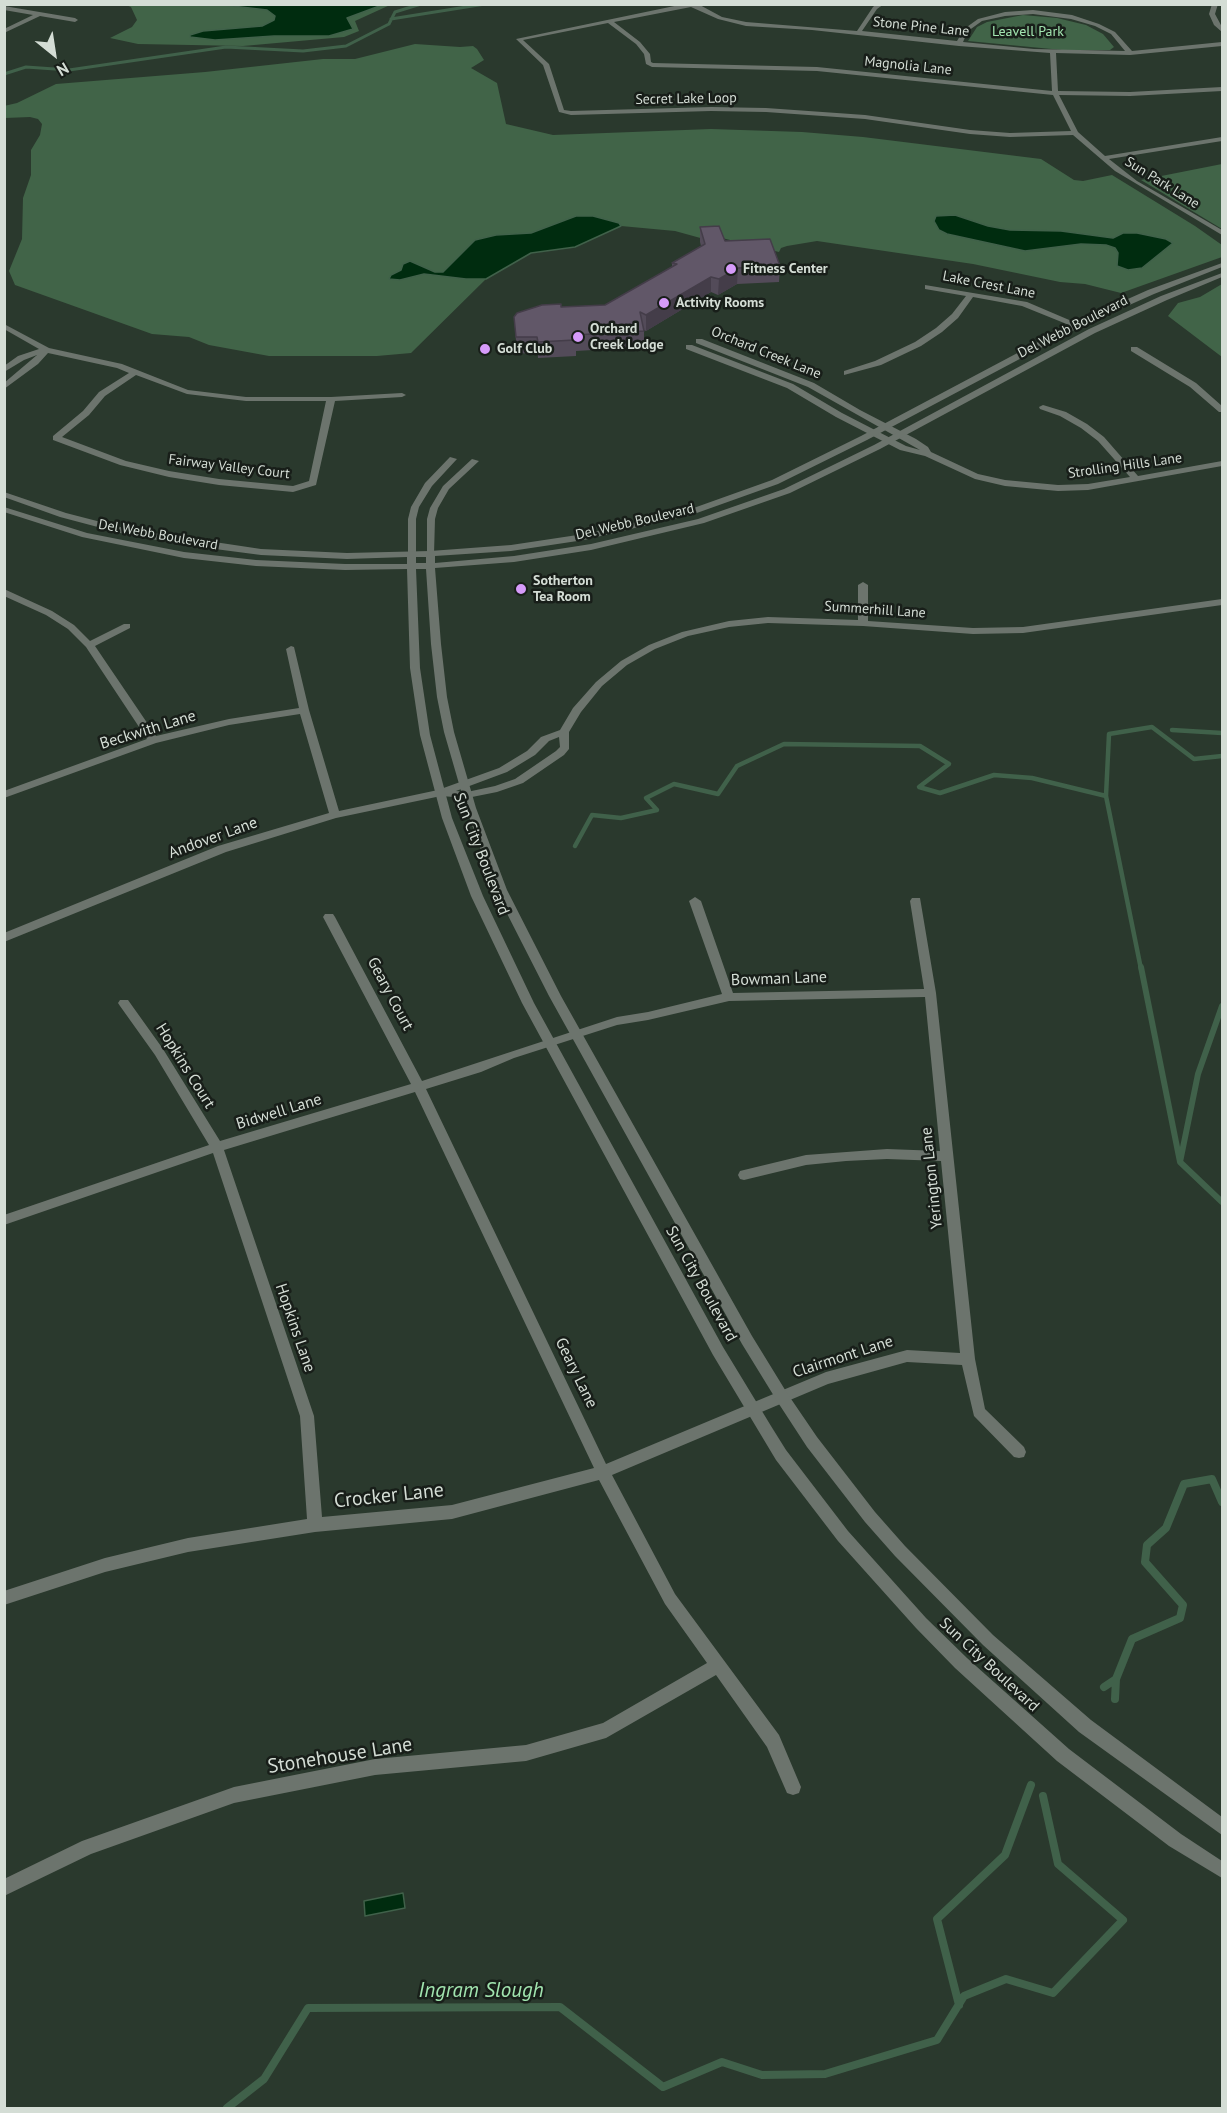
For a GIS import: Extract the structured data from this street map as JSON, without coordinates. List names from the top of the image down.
{
  "streets": {
    "street": [
      "Stone Pine Lane",
      "Magnolia Lane",
      "Secret Lake Loop",
      "Sun Park Lane",
      "Lake Crest Lane",
      "Del Webb Boulevard",
      "Orchard Creek Lane",
      "Strolling Hills Lane",
      "Fairway Valley Court",
      "Summerhill Lane",
      "Beckwith Lane",
      "Andover Lane",
      "Sun City Boulevard",
      "Bowman Lane",
      "Geary Court",
      "Hopkins Court",
      "Bidwell Lane",
      "Yerington Lane",
      "Hopkins Lane",
      "Clairmont Lane",
      "Geary Lane",
      "Crocker Lane",
      "Stonehouse Lane"
    ]
  },
  "crossings": [
    ["Stone Pine Lane", "Secret Lake Loop"],
    ["Stone Pine Lane", "Sun Park Lane"],
    ["Magnolia Lane", "Secret Lake Loop"],
    ["Magnolia Lane", "Sun Park Lane"],
    ["Secret Lake Loop", "Sun Park Lane"],
    ["Lake Crest Lane", "Del Webb Boulevard"],
    ["Del Webb Boulevard", "Orchard Creek Lane"],
    ["Del Webb Boulevard", "Strolling Hills Lane"],
    ["Del Webb Boulevard", "Sun City Boulevard"],
    ["Orchard Creek Lane", "Strolling Hills Lane"],
    ["Summerhill Lane", "Andover Lane"],
    ["Summerhill Lane", "Sun City Boulevard"],
    ["Andover Lane", "Sun City Boulevard"],
    ["Sun City Boulevard", "Bowman Lane"],
    ["Sun City Boulevard", "Bidwell Lane"],
    ["Sun City Boulevard", "Clairmont Lane"],
    ["Sun City Boulevard", "Crocker Lane"],
    ["Bowman Lane", "Bidwell Lane"],
    ["Bowman Lane", "Yerington Lane"],
    ["Geary Court", "Bidwell Lane"],
    ["Geary Court", "Geary Lane"],
    ["Hopkins Court", "Bidwell Lane"],
    ["Hopkins Court", "Hopkins Lane"],
    ["Bidwell Lane", "Hopkins Lane"],
    ["Bidwell Lane", "Geary Lane"],
    ["Yerington Lane", "Clairmont Lane"],
    ["Hopkins Lane", "Crocker Lane"],
    ["Clairmont Lane", "Crocker Lane"],
    ["Geary Lane", "Crocker Lane"],
    ["Geary Lane", "Stonehouse Lane"]
  ],
  "water": ["Ingram Slough"],
  "parks": ["Leavell Park"],
  "places": [
    "Fitness Center",
    "Activity Rooms",
    "Orchard Creek Lodge",
    "Golf Club",
    "Sotherton Tea Room"
  ],
  "north": "bottom right"
}
